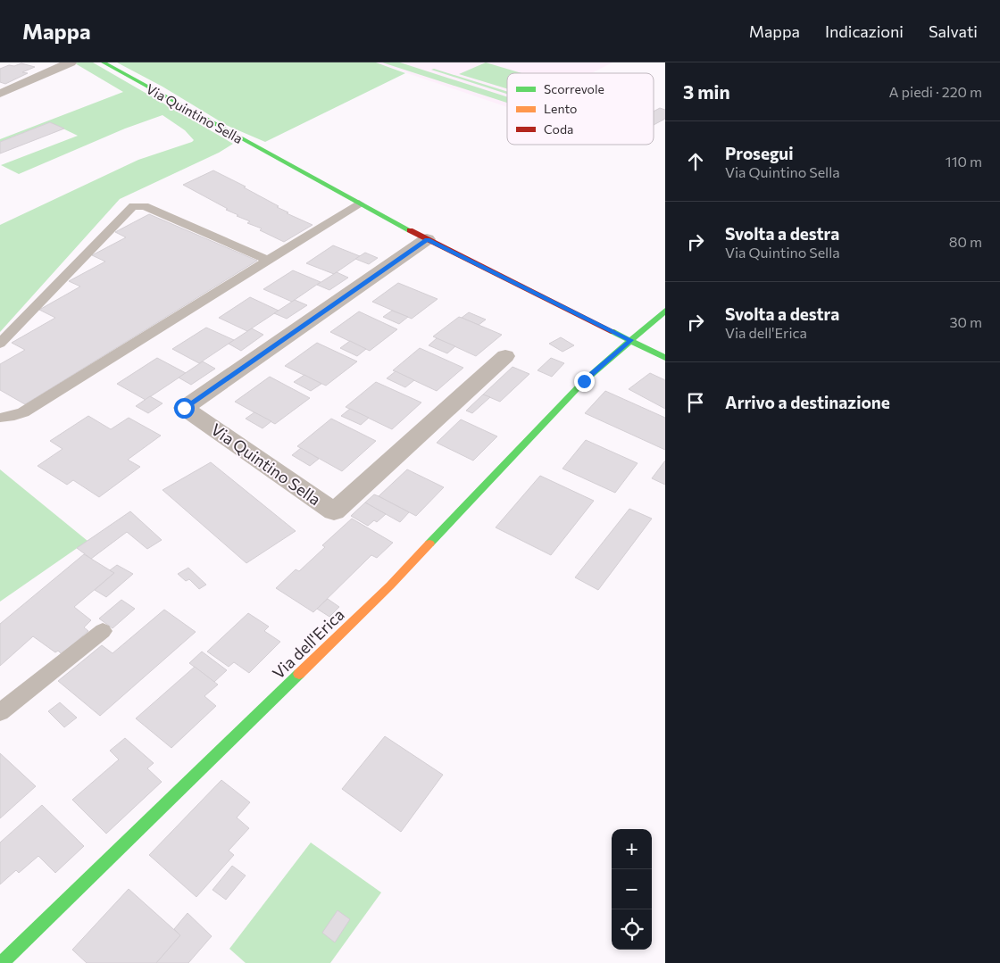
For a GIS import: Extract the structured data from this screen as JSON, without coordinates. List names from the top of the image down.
{
  "streets": {
    "street": ["Via Quintino Sella", "Via dell'Erica"]
  },
  "crossings": [
    ["Via Quintino Sella", "Via dell'Erica"]
  ],
  "legend": ["Scorrevole", "Lento", "Coda"],
  "page": {
    "header": "Mappa",
    "nav": ["Mappa", "Indicazioni", "Salvati"],
    "heading": ["3 min", "A piedi · 220 m"],
    "list": [
      ["Prosegui", "Via Quintino Sella", "110 m"],
      ["Svolta a destra", "Via Quintino Sella", "80 m"],
      ["Svolta a destra", "Via dell'Erica", "30 m"],
      "Arrivo a destinazione"
    ],
    "map_buttons": ["+", "−"]
  }
}
